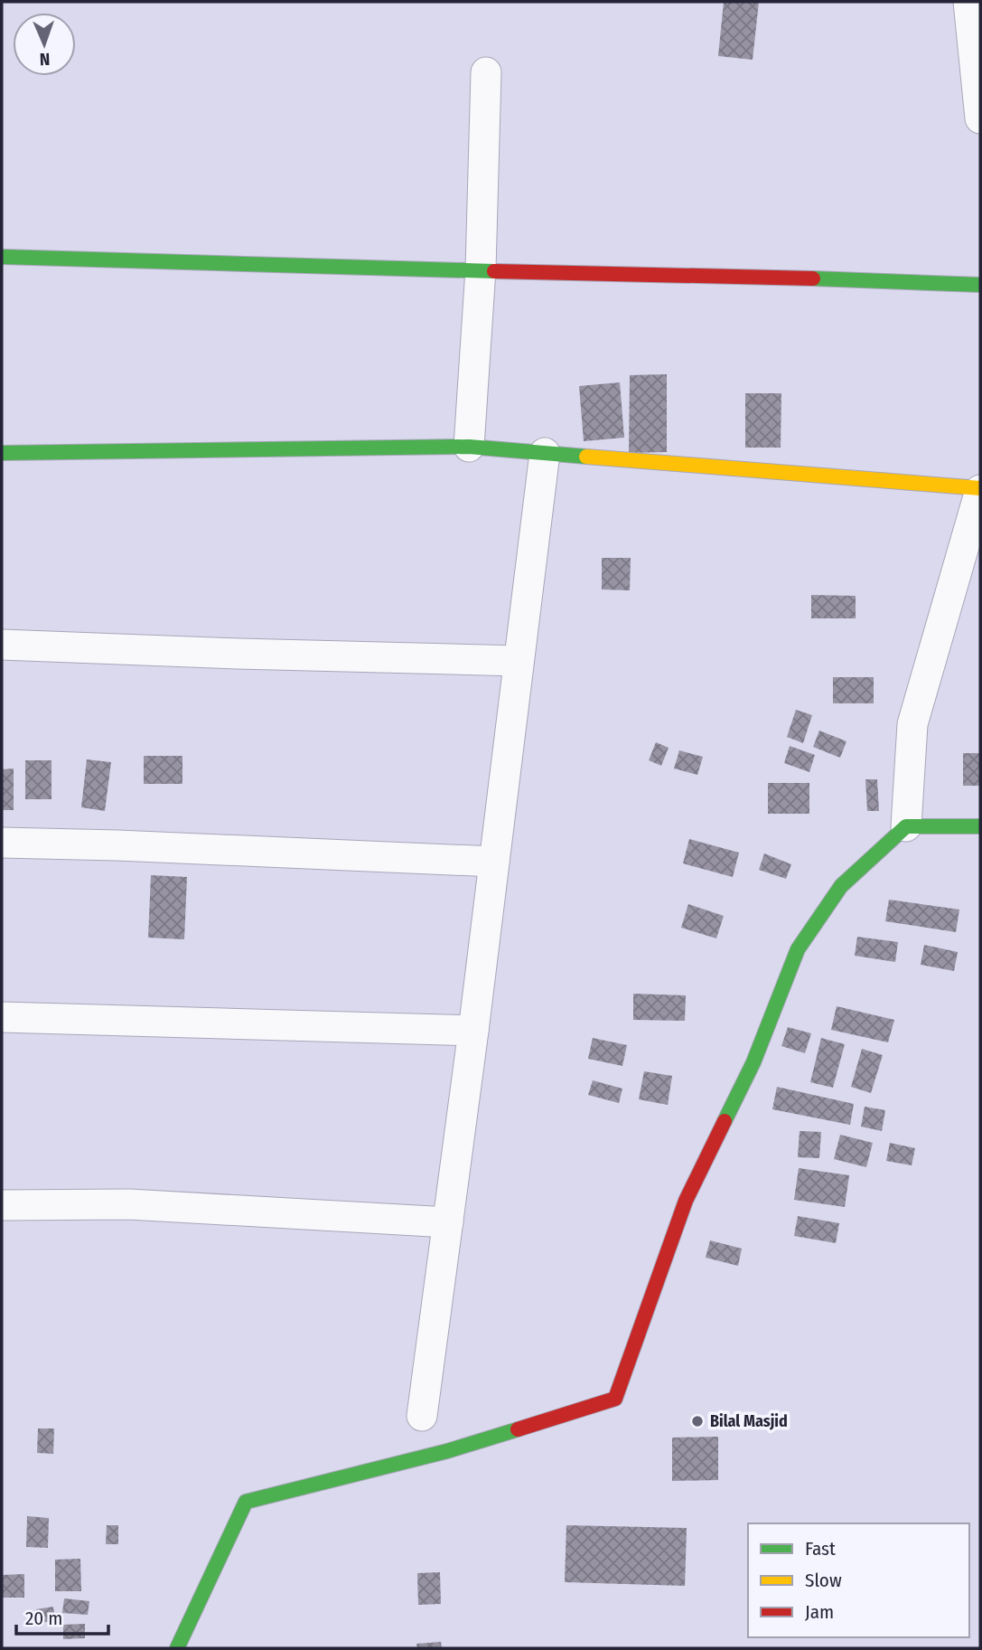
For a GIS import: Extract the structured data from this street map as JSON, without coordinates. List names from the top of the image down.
{
  "places": ["Bilal Masjid"],
  "legend": ["Fast", "Slow", "Jam"],
  "scale_bar": "20 m",
  "north": "bottom"
}
